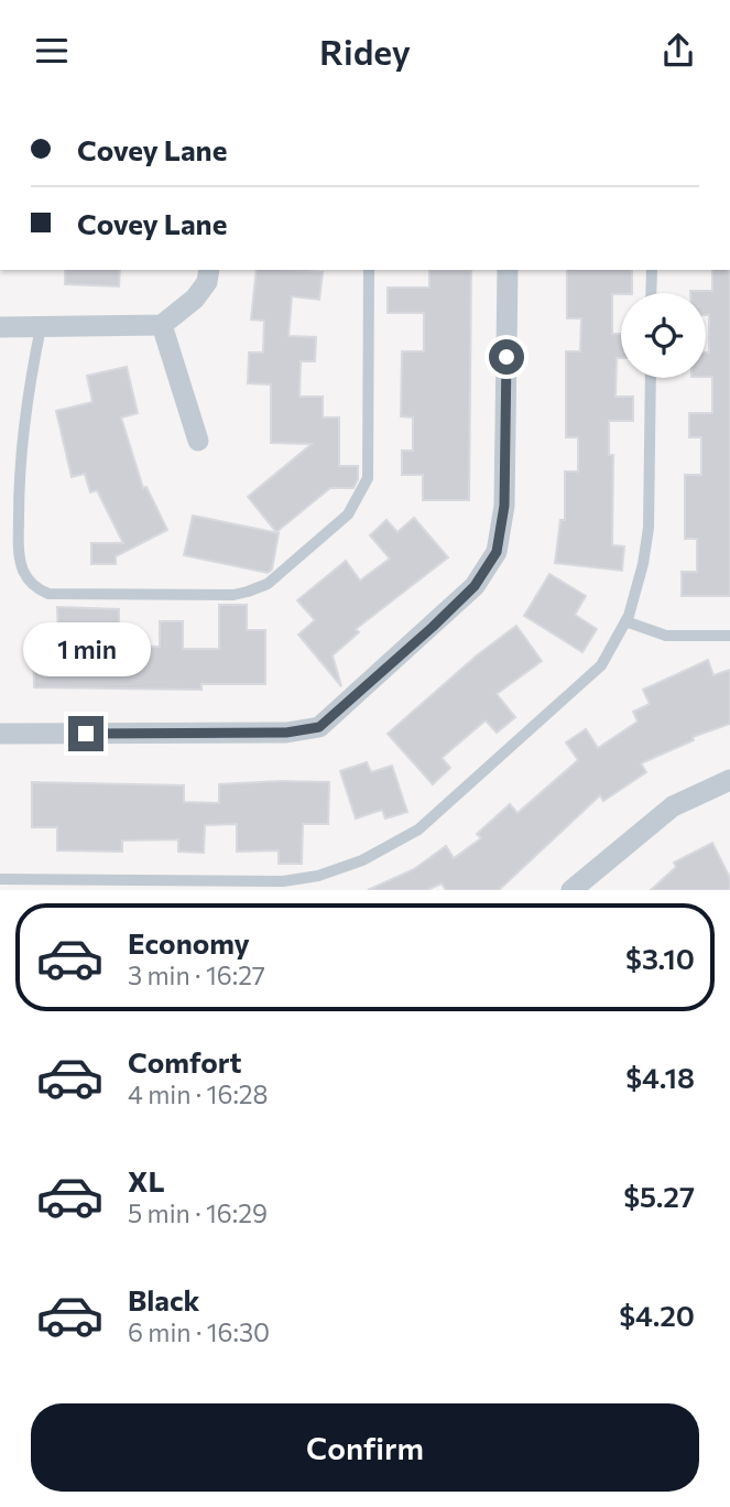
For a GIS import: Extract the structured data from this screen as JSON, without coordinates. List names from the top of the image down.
{
  "page": {
    "header": "Ridey",
    "banner": ["Covey Lane", "Covey Lane"],
    "bubble": "1 min",
    "list": [
      {
        "name": "Economy",
        "note": "3 min · 16:27",
        "value": "$3.10"
      },
      {
        "name": "Comfort",
        "note": "4 min · 16:28",
        "value": "$4.18"
      },
      {
        "name": "XL",
        "note": "5 min · 16:29",
        "value": "$5.27"
      },
      {
        "name": "Black",
        "note": "6 min · 16:30",
        "value": "$4.20"
      }
    ],
    "buttons": "Confirm"
  }
}
